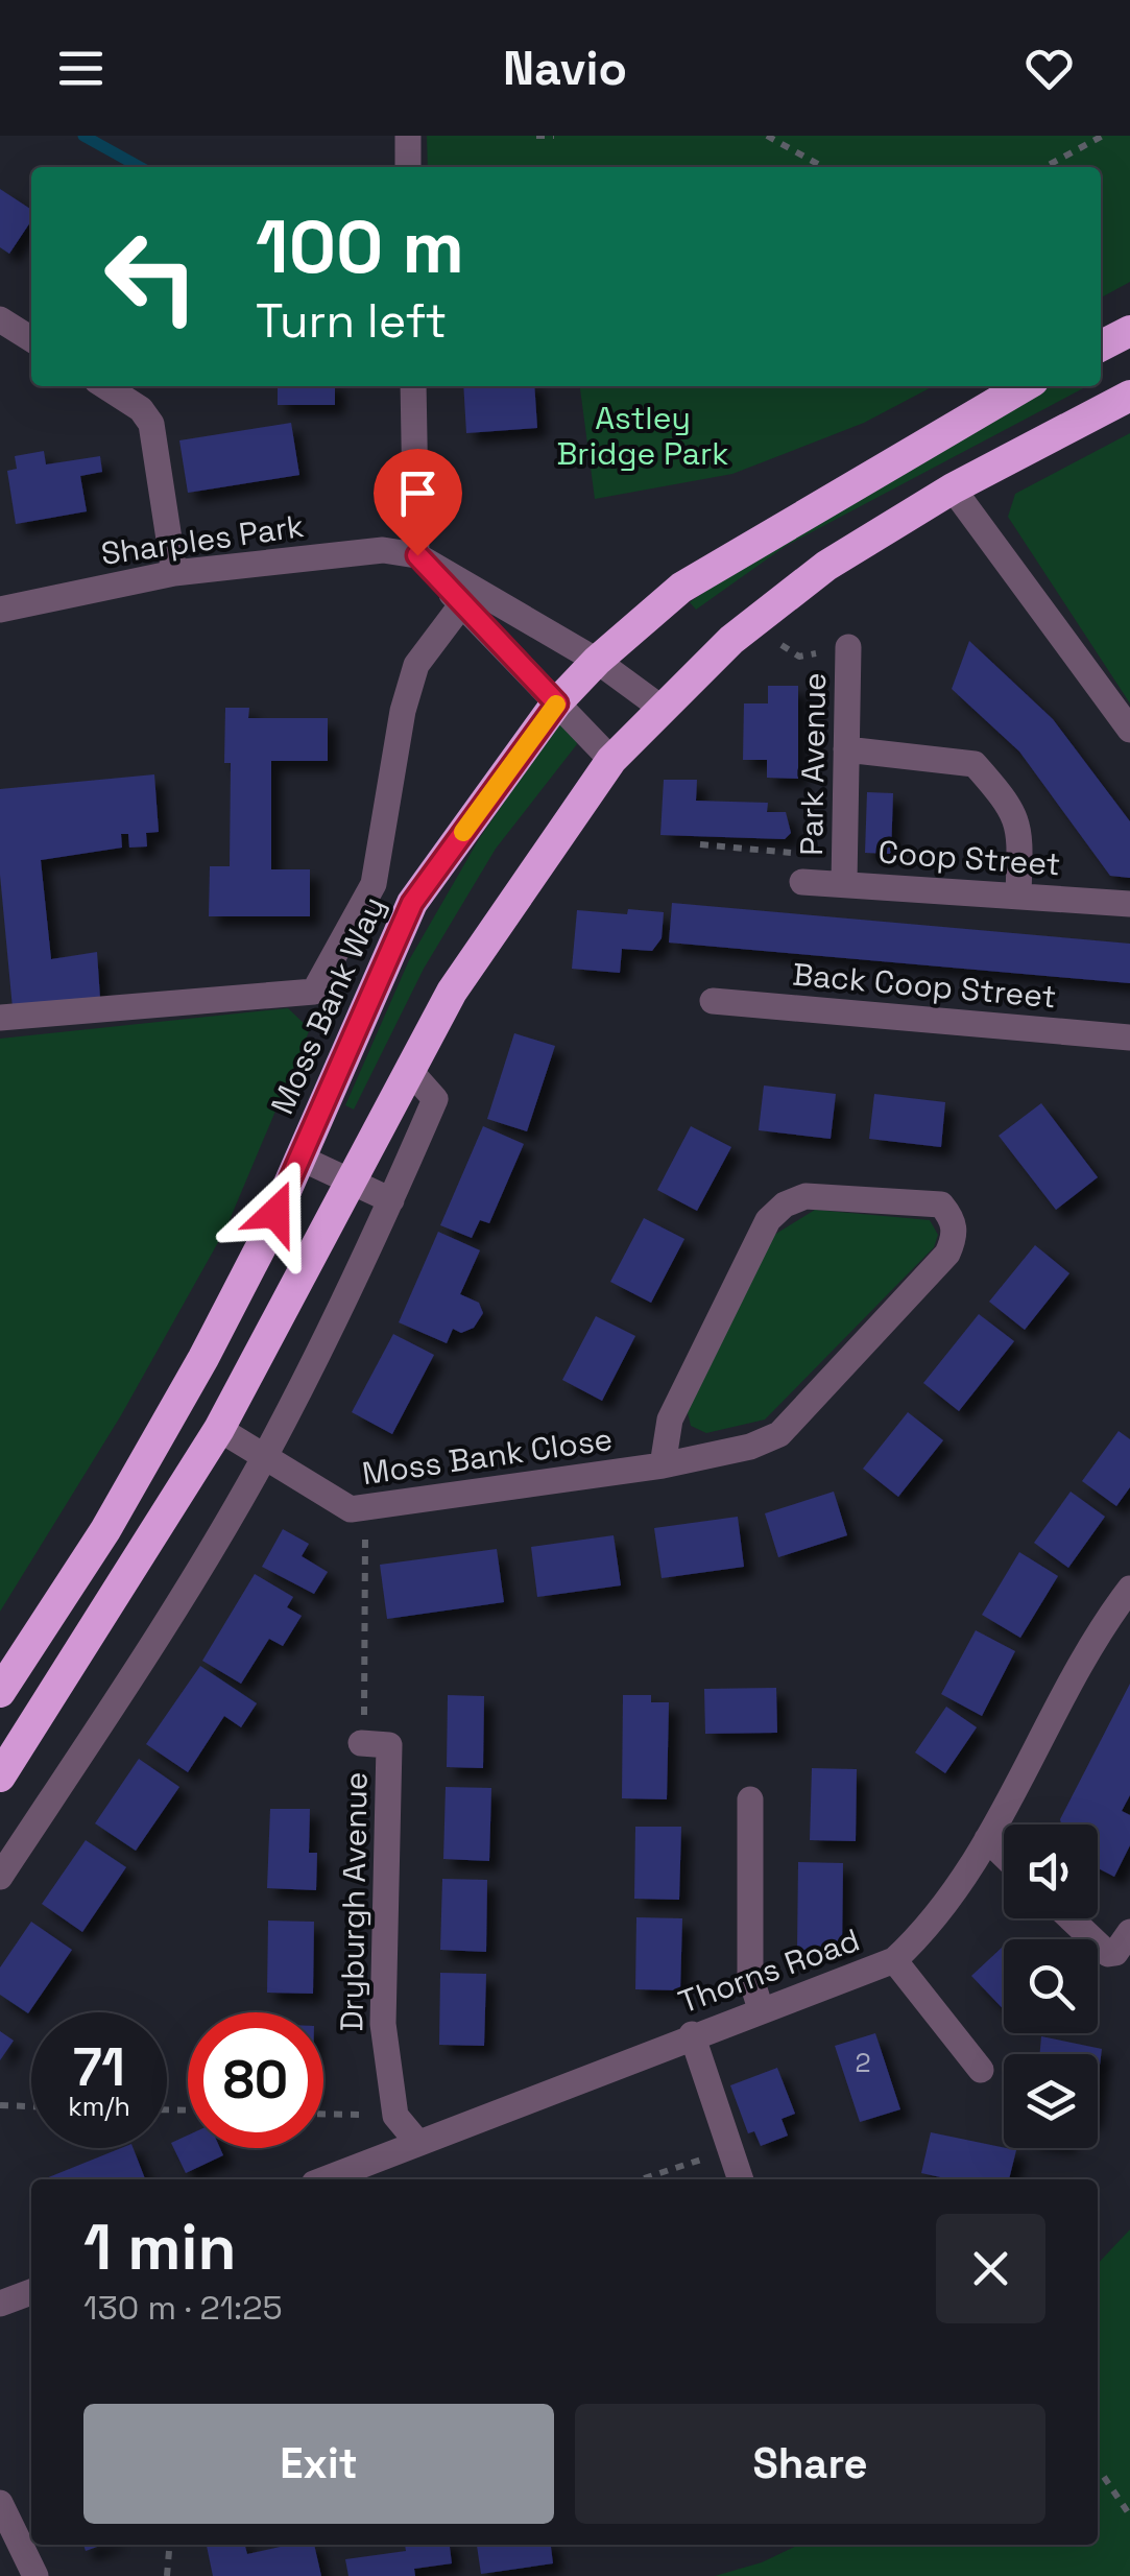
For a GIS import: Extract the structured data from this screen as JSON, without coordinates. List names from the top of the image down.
{
  "streets": {
    "highway": ["Moss Bank Way"],
    "street": [
      "Sharples Park",
      "Park Avenue",
      "Coop Street",
      "Back Coop Street",
      "Moss Bank Close",
      "Dryburgh Avenue",
      "Thorns Road"
    ]
  },
  "crossings": [
    ["Park Avenue", "Coop Street"]
  ],
  "parks": ["Astley Bridge Park"],
  "house_numbers": ["2"],
  "page": {
    "header": "Navio",
    "turn": ["100 m", "Turn left"],
    "speed": "71 km/h",
    "limit": "80",
    "heading": ["1 min", "130 m · 21:25"],
    "buttons": ["Exit", "Share"]
  }
}
